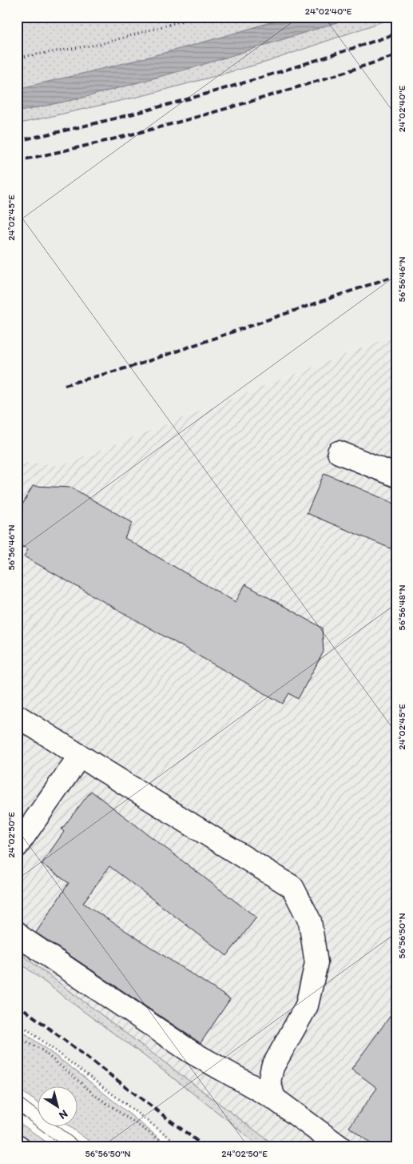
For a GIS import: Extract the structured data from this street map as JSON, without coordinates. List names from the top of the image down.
{
  "north": "bottom right",
  "coordinates": [
    "24°02'40\"E",
    "24°02'45\"E",
    "56°56'46\"N",
    "56°56'48\"N",
    "24°02'50\"E",
    "56°56'50\"N"
  ]
}
